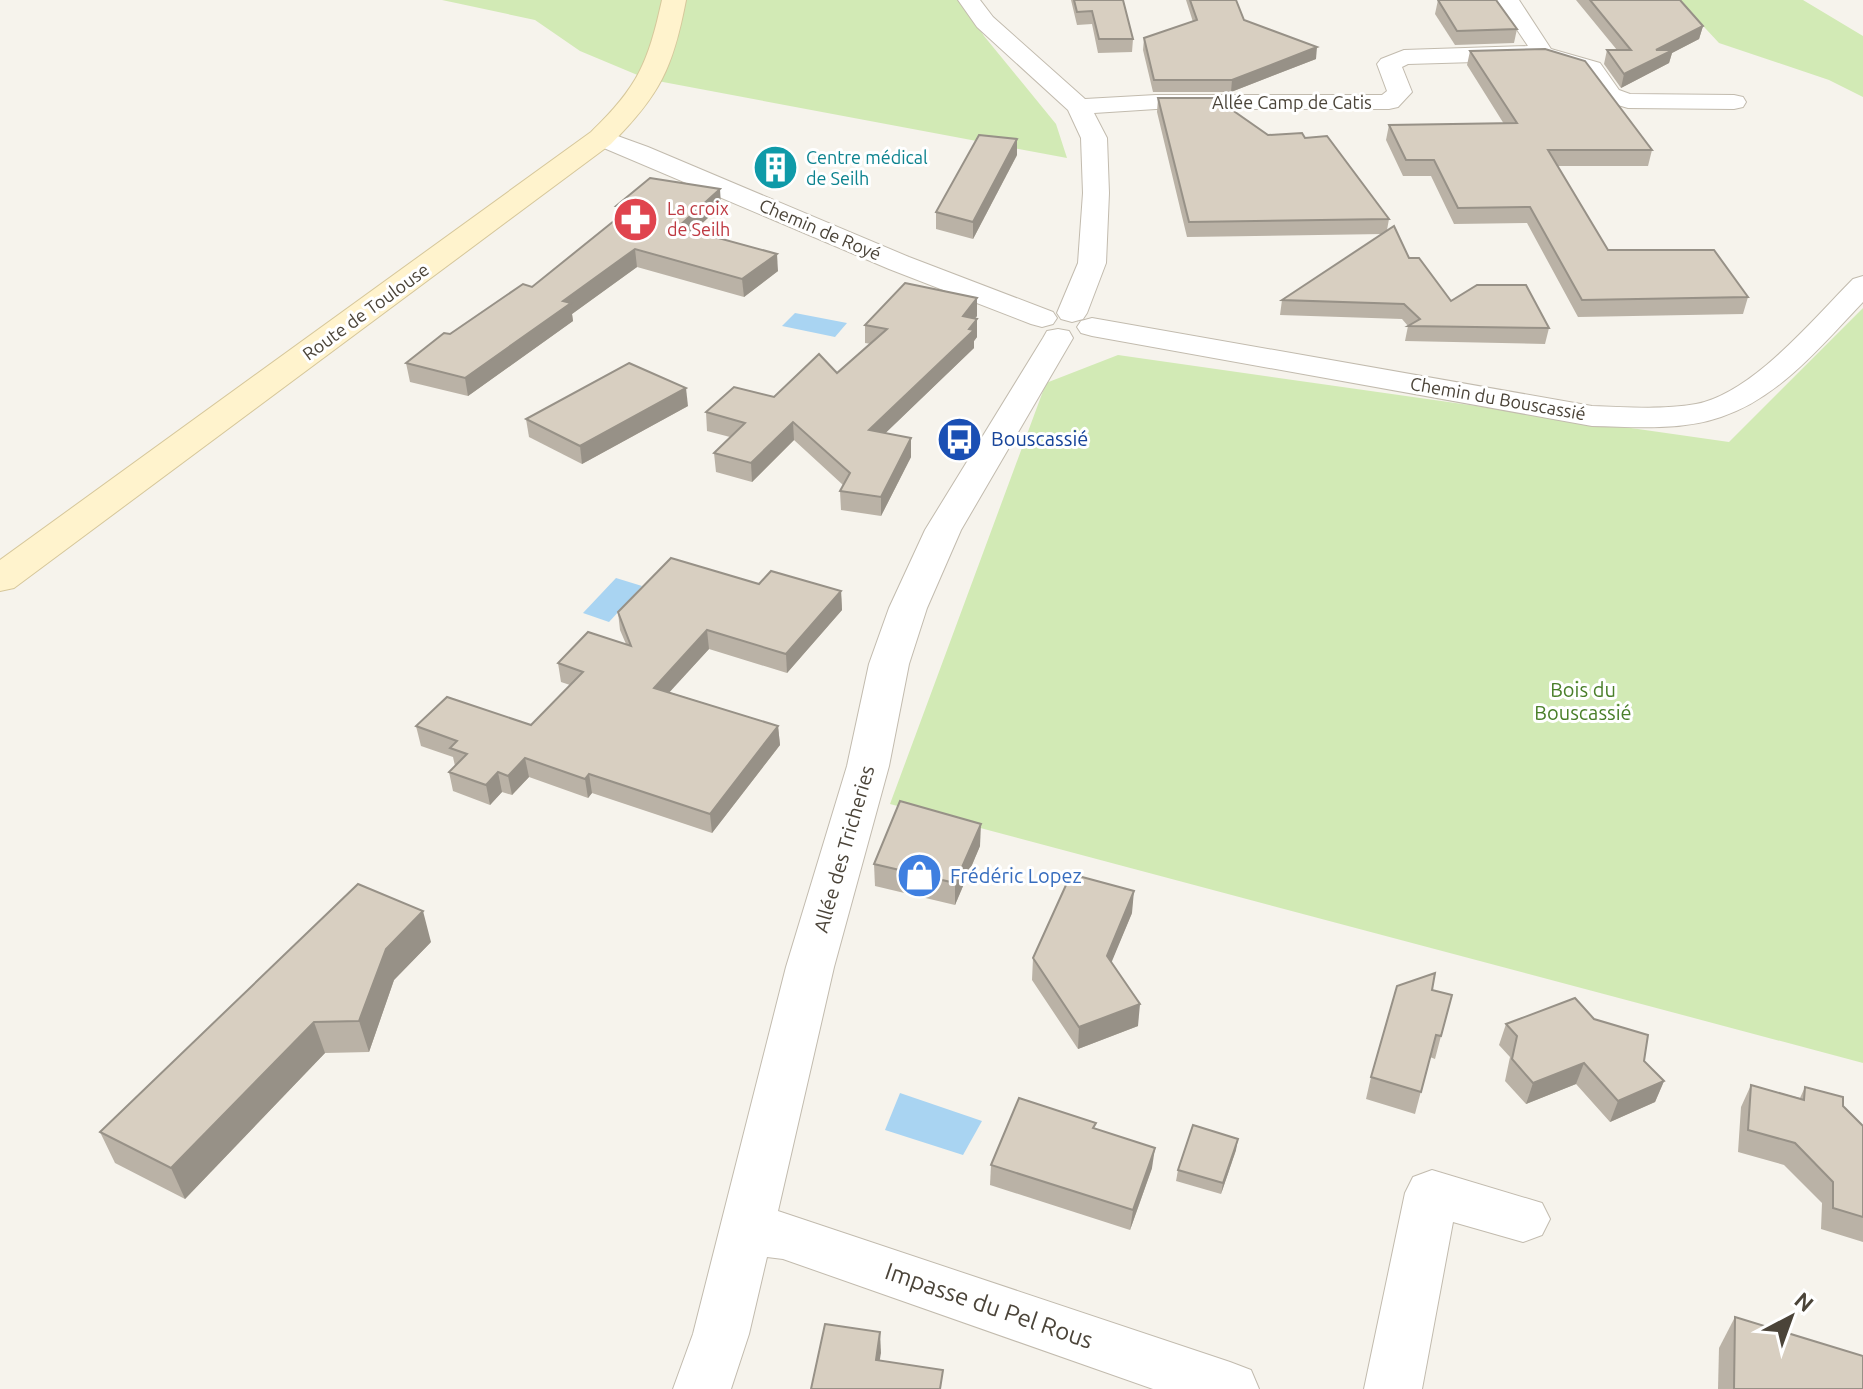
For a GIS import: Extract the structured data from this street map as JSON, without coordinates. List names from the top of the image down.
{
  "streets": {
    "main road": ["Route de Toulouse"],
    "street": [
      "Allée Camp de Catis",
      "Chemin de Royé",
      "Chemin du Bouscassié",
      "Allée des Tricheries",
      "Impasse du Pel Rous"
    ]
  },
  "crossings": [
    ["Allée Camp de Catis", "Allée des Tricheries"],
    ["Chemin de Royé", "Route de Toulouse"],
    ["Chemin de Royé", "Chemin du Bouscassié"],
    ["Chemin de Royé", "Allée des Tricheries"],
    ["Chemin du Bouscassié", "Allée des Tricheries"],
    ["Allée des Tricheries", "Impasse du Pel Rous"]
  ],
  "parks": ["Bois du Bouscassié"],
  "places": {
    "building": ["Centre médical de Seilh"],
    "pharmacy": ["La croix de Seilh"],
    "bus stop": ["Bouscassié"],
    "shop": ["Frédéric Lopez"]
  },
  "north": "top right"
}
